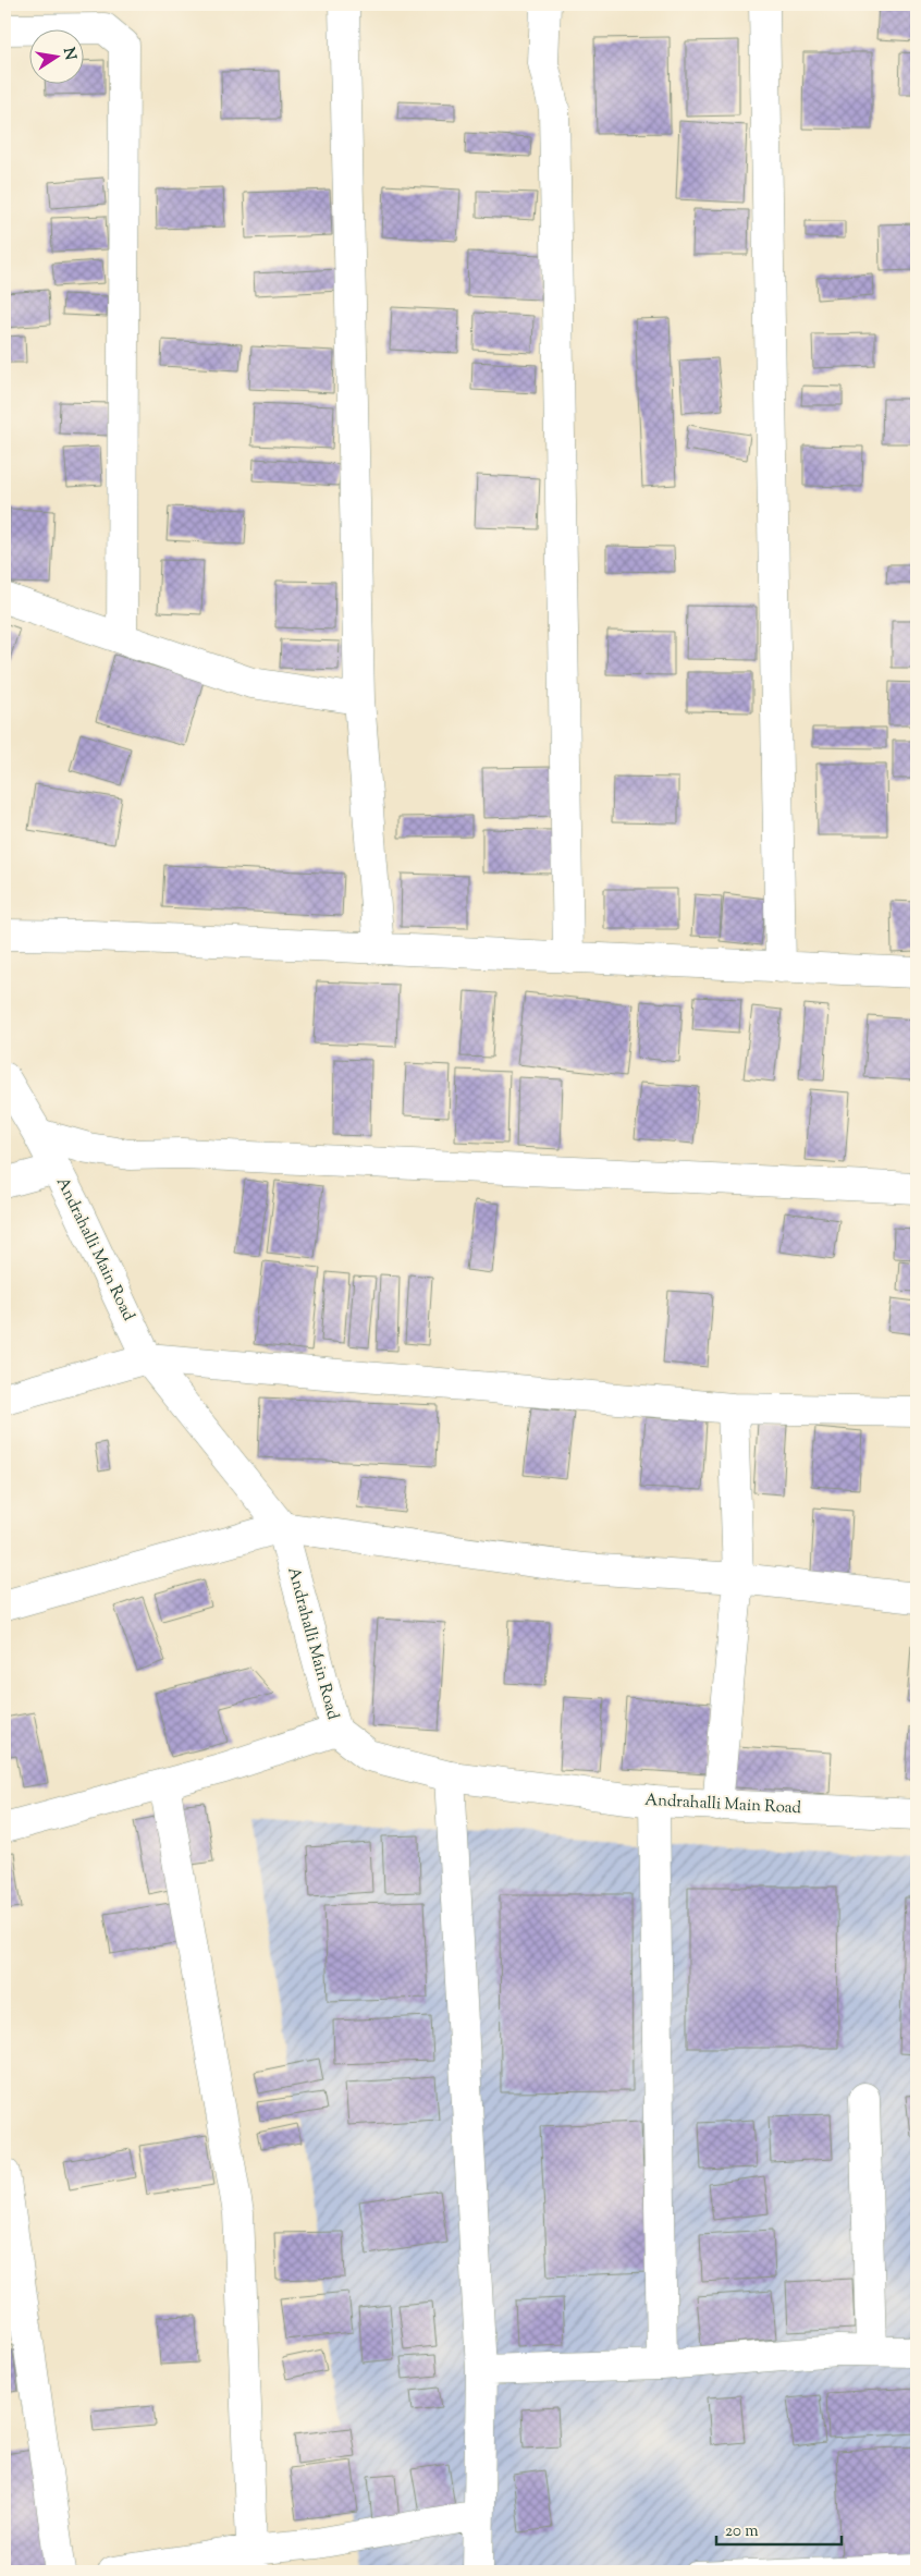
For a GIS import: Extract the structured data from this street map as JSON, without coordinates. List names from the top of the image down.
{
  "streets": {
    "street": ["Andrahalli Main Road"]
  },
  "scale_bar": "20 m",
  "north": "right"
}
